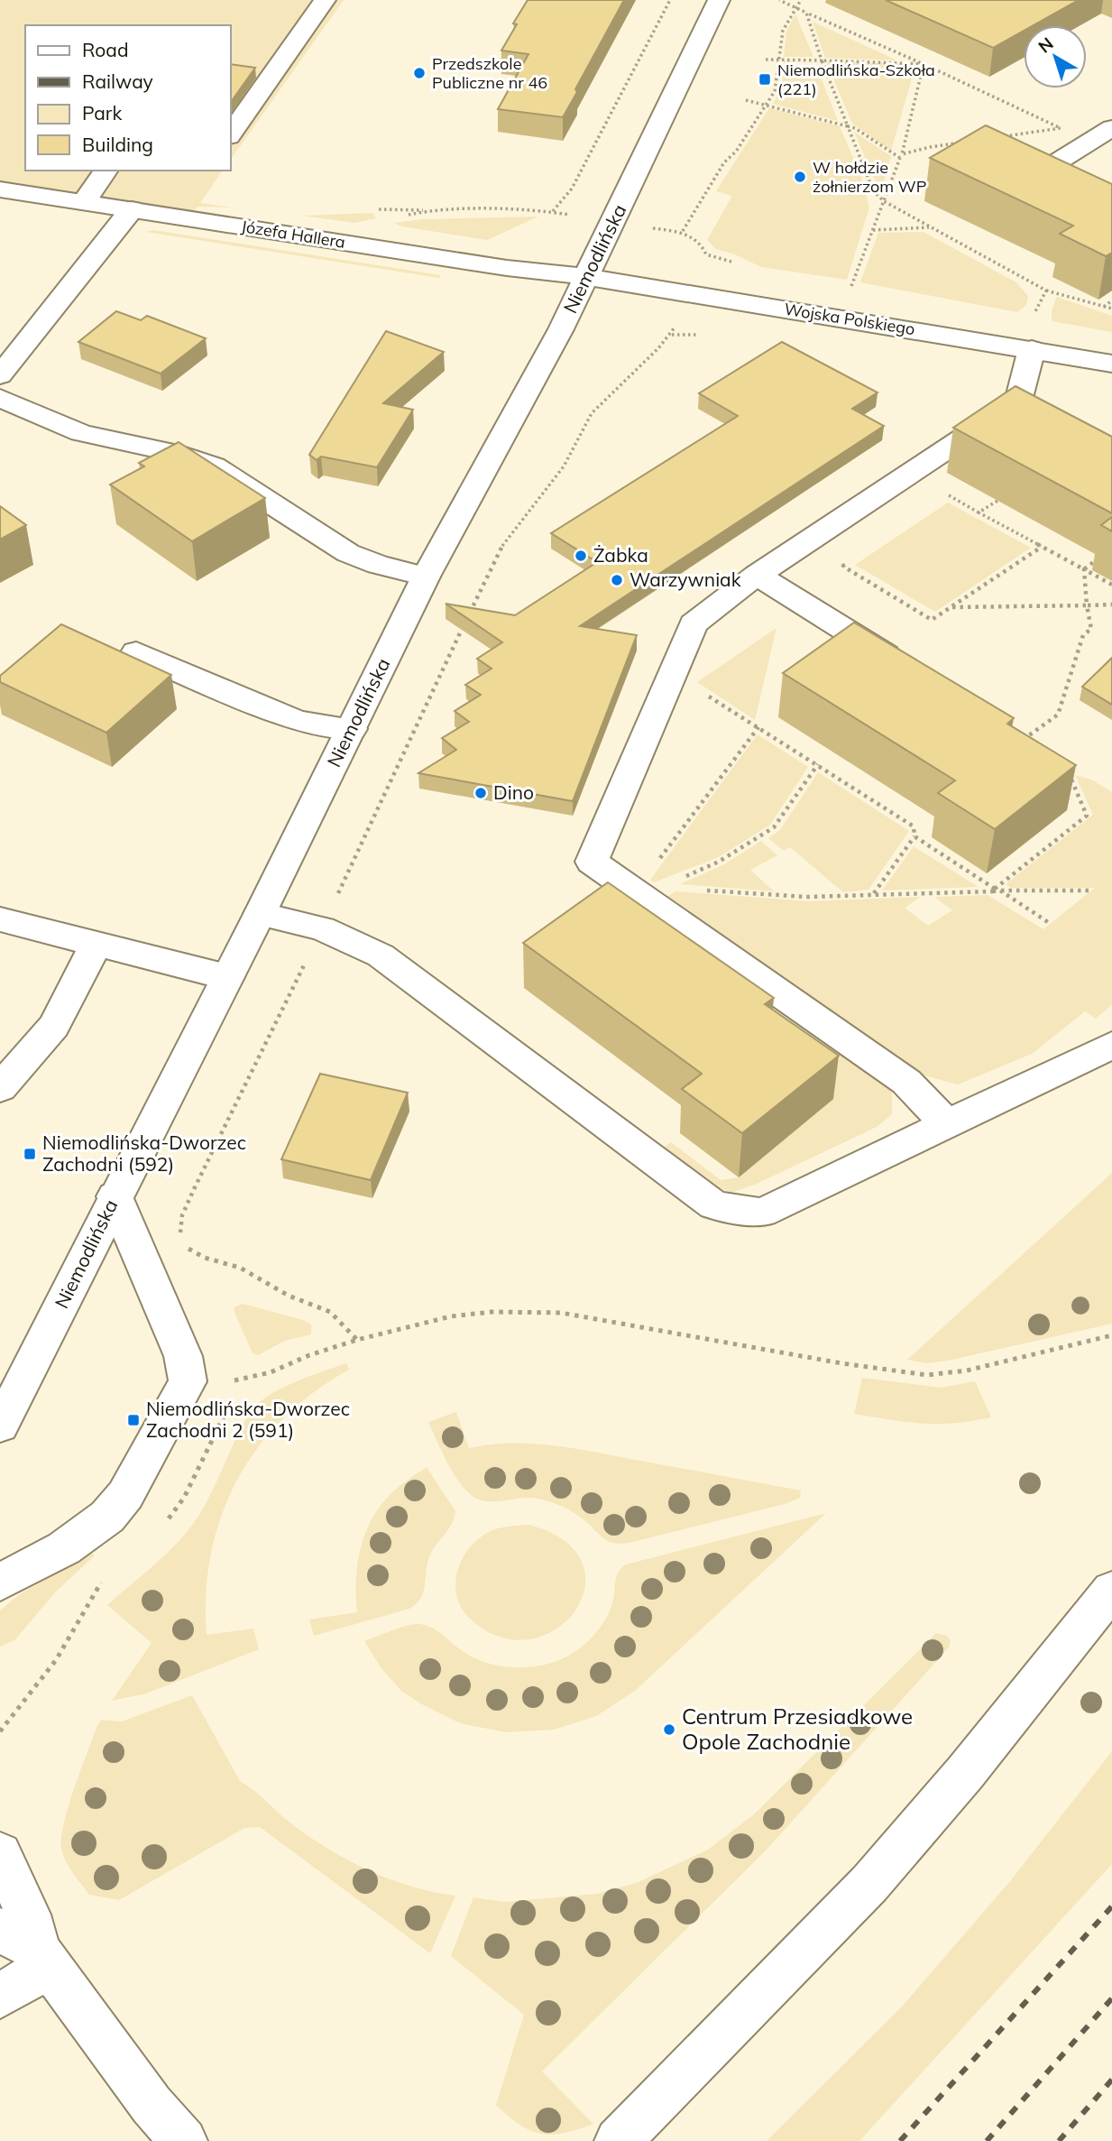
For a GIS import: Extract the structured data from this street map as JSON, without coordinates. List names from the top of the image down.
{
  "streets": {
    "main road": ["Józefa Hallera", "Niemodlińska", "Wojska Polskiego"]
  },
  "crossings": [
    ["Józefa Hallera", "Niemodlińska"],
    ["Józefa Hallera", "Wojska Polskiego"],
    ["Niemodlińska", "Wojska Polskiego"]
  ],
  "places": {
    "other": [
      "Przedszkole Publiczne nr 46",
      "W hołdzie żołnierzom WP",
      "Żabka",
      "Warzywniak",
      "Dino",
      "Centrum Przesiadkowe Opole Zachodnie"
    ],
    "transit": ["Niemodlińska-Szkoła (221)", "Niemodlińska-Dworzec Zachodni (592)", "Niemodlińska-Dworzec Zachodni 2 (591)"]
  },
  "legend": [
    "Road",
    "Railway",
    "Park",
    "Building"
  ],
  "north": "top left"
}
